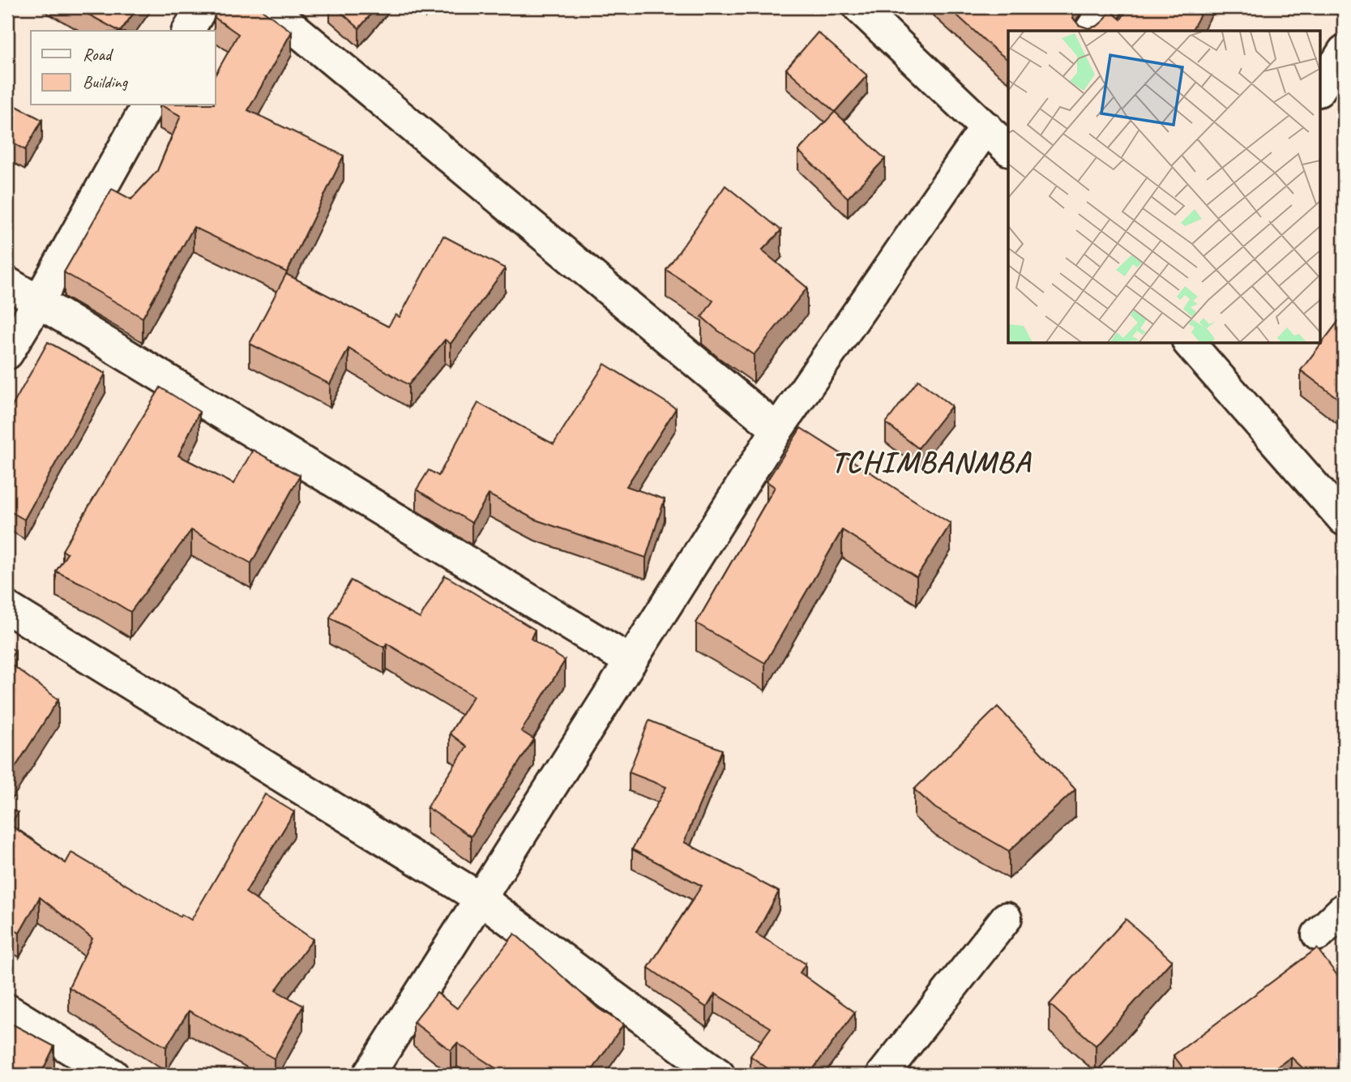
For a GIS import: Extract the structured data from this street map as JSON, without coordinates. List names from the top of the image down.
{
  "districts": ["TCHIMBANMBA"],
  "legend": ["Road", "Building"]
}
